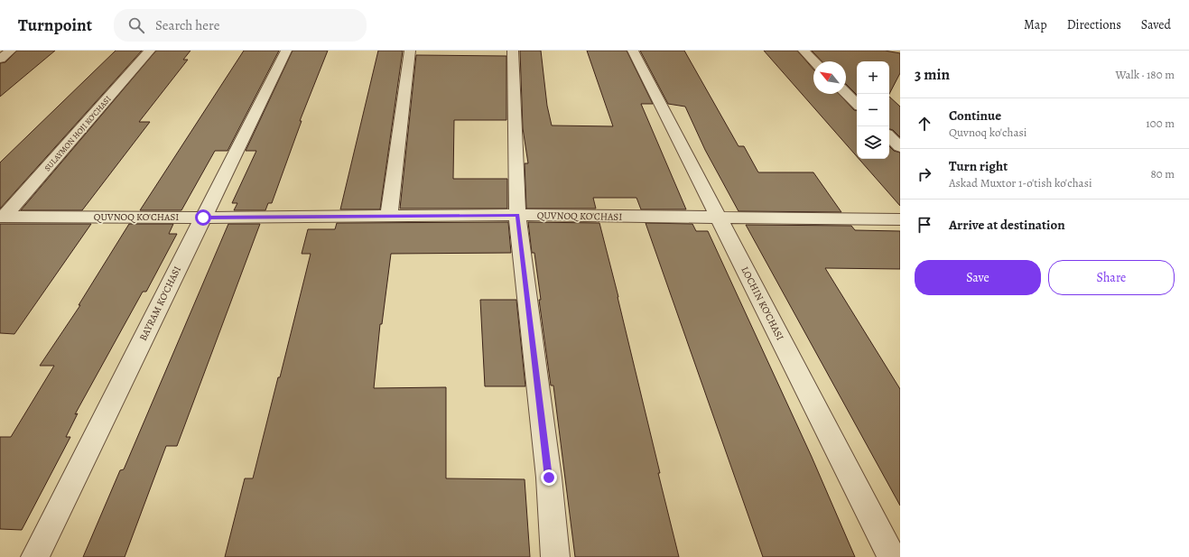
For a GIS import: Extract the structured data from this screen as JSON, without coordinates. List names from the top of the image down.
{
  "streets": {
    "street": [
      "SULAYMON HOJI KO'CHASI",
      "QUVNOQ KO'CHASI",
      "BAYRAM KO'CHASI",
      "LOCHIN KO'CHASI"
    ]
  },
  "crossings": [
    ["SULAYMON HOJI KO'CHASI", "QUVNOQ KO'CHASI"],
    ["QUVNOQ KO'CHASI", "BAYRAM KO'CHASI"],
    ["QUVNOQ KO'CHASI", "LOCHIN KO'CHASI"]
  ],
  "north": "top left",
  "page": {
    "header": "Turnpoint",
    "search": "Search here",
    "nav": ["Map", "Directions", "Saved"],
    "heading": ["3 min", "Walk · 180 m"],
    "map_buttons": ["+", "−"],
    "list": [
      ["Continue", "Quvnoq ko'chasi", "100 m"],
      ["Turn right", "Askad Muxtor 1-o'tish ko'chasi", "80 m"],
      "Arrive at destination"
    ],
    "buttons": ["Save", "Share"]
  }
}
